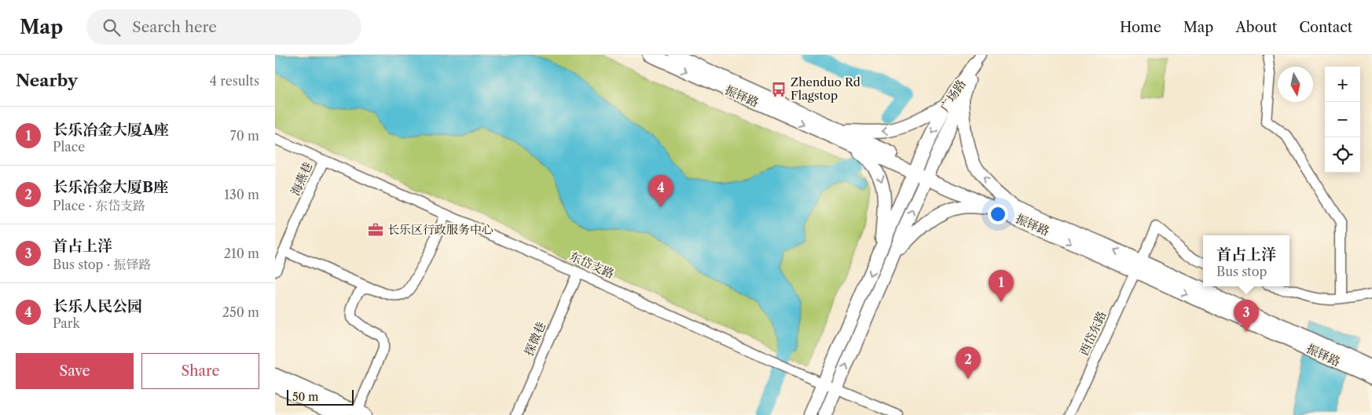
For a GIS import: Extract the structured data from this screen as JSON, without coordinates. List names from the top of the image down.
{
  "streets": {
    "main road": ["广场路", "振铎路"],
    "street": [
      "海燕巷",
      "东岱支路",
      "西岱东路",
      "探微巷"
    ]
  },
  "crossings": [
    ["广场路", "振铎路"],
    ["广场路", "东岱支路"],
    ["振铎路", "西岱东路"],
    ["海燕巷", "东岱支路"],
    ["东岱支路", "探微巷"]
  ],
  "places": {
    "bus stop": ["Zhenduo Rd Flagstop"],
    "office": ["长乐区行政服务中心"]
  },
  "scale_bar": "50 m",
  "north": "bottom",
  "page": {
    "header": "Map",
    "search": "Search here",
    "nav": [
      "Home",
      "Map",
      "About",
      "Contact"
    ],
    "heading": ["Nearby", "4 results"],
    "map_buttons": ["+", "−"],
    "list": [
      {
        "mark": "1",
        "name": "长乐冶金大厦A座",
        "note": "Place",
        "value": "70 m"
      },
      {
        "mark": "2",
        "name": "长乐冶金大厦B座",
        "note": "Place · 东岱支路",
        "value": "130 m"
      },
      {
        "mark": "3",
        "name": "首占上洋",
        "note": "Bus stop · 振铎路",
        "value": "210 m"
      },
      {
        "mark": "4",
        "name": "长乐人民公园",
        "note": "Park",
        "value": "250 m"
      }
    ],
    "pins": [
      "4",
      "1",
      "3",
      "2"
    ],
    "popup": ["首占上洋", "Bus stop"],
    "buttons": ["Save", "Share"],
    "scale": "50 m"
  }
}
